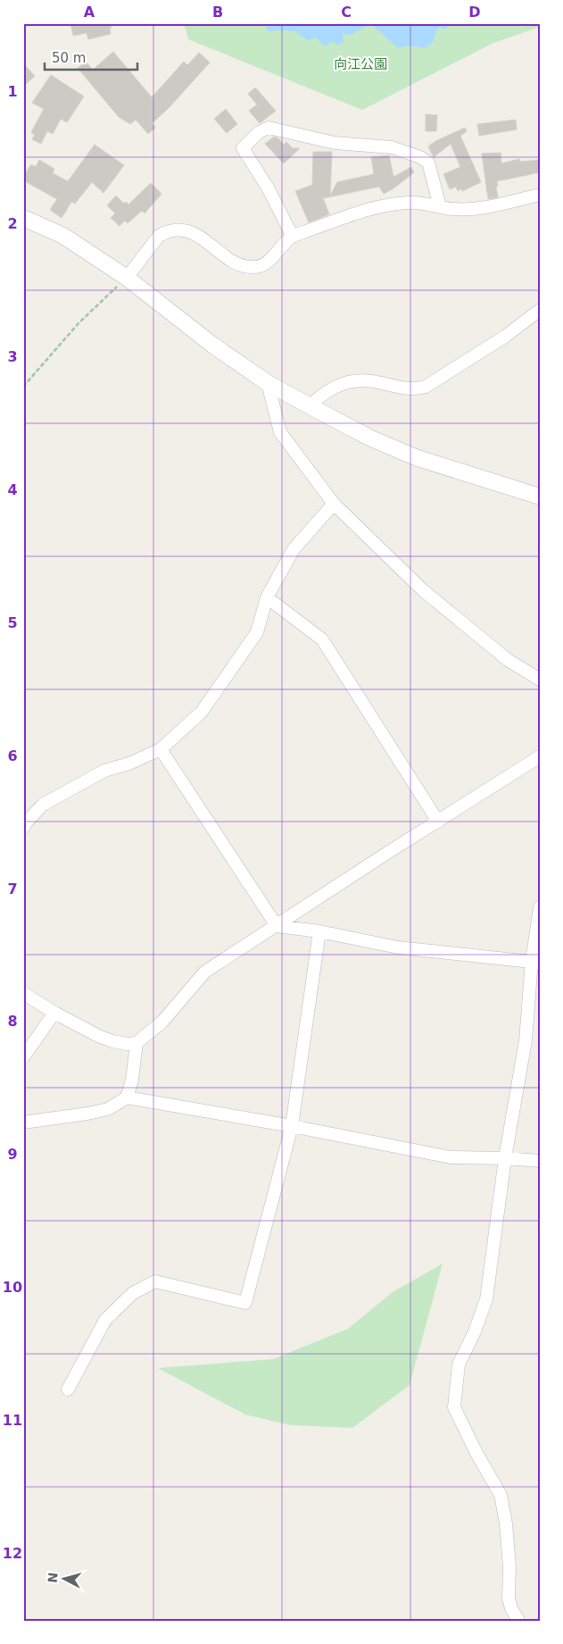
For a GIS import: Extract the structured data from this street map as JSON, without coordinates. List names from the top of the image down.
{
  "parks": ["向江公園"],
  "scale_bar": "50 m",
  "north": "left",
  "grid": {
    "columns": [
      "A",
      "B",
      "C",
      "D"
    ],
    "rows": [
      "1",
      "2",
      "3",
      "4",
      "5",
      "6",
      "7",
      "8",
      "9",
      "10",
      "11",
      "12"
    ]
  }
}
